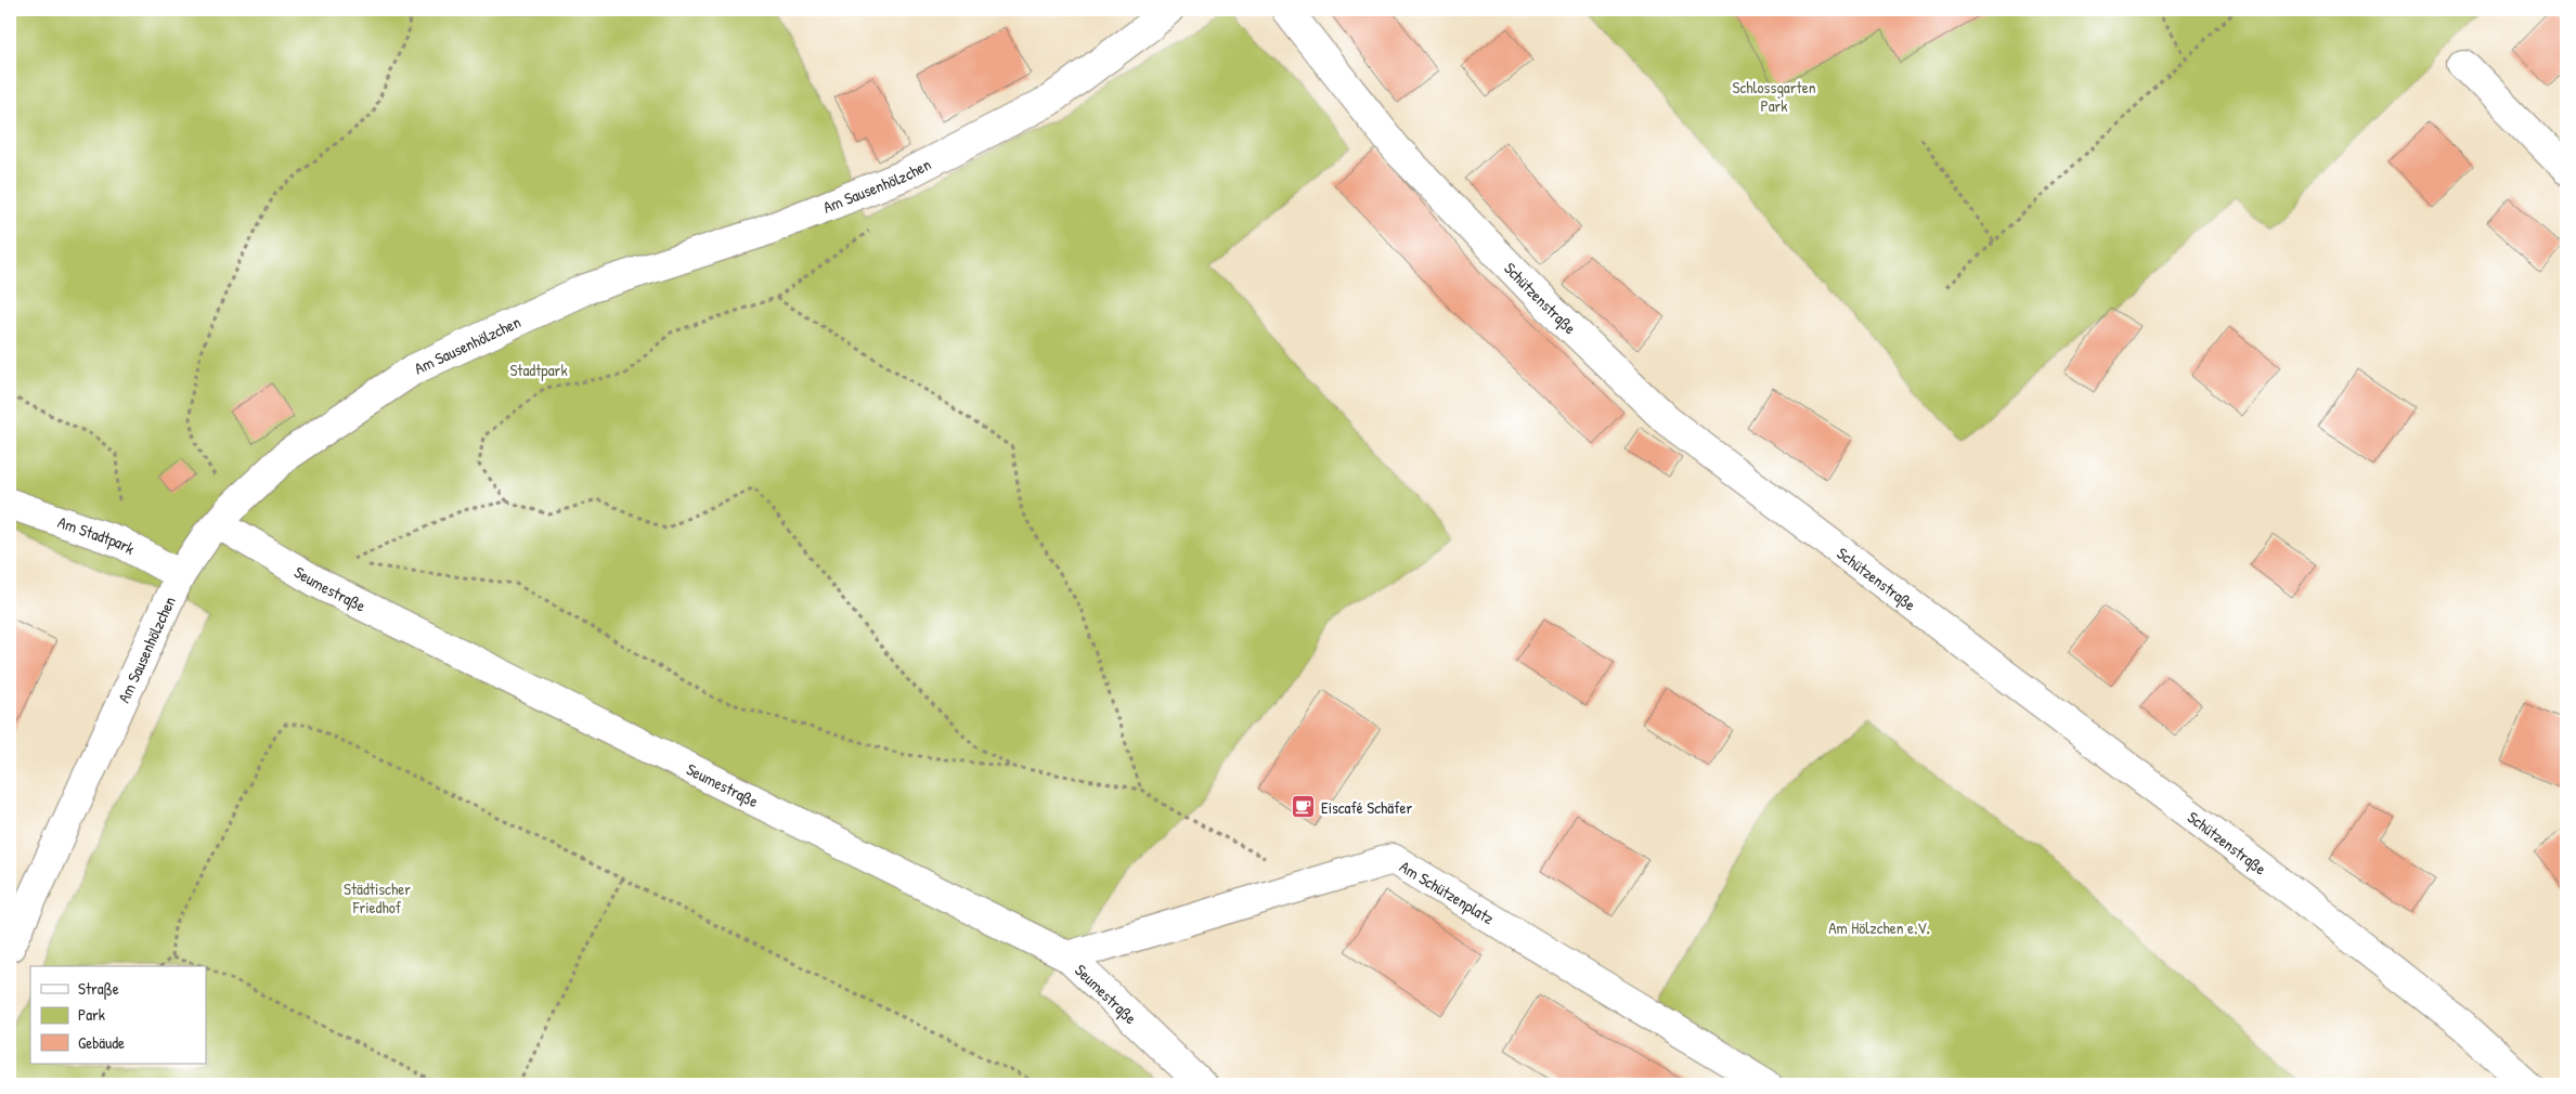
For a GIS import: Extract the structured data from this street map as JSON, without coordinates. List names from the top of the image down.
{
  "streets": {
    "street": [
      "Am Sausenhölzchen",
      "Schützenstraße",
      "Am Stadtpark",
      "Seumestraße",
      "Am Schützenplatz"
    ]
  },
  "crossings": [
    ["Am Sausenhölzchen", "Am Stadtpark"],
    ["Am Sausenhölzchen", "Seumestraße"],
    ["Seumestraße", "Am Schützenplatz"]
  ],
  "parks": [
    "Schlossgarten Park",
    "Stadtpark",
    "Städtischer Friedhof",
    "Am Hölzchen e.V."
  ],
  "places": {
    "cafe": ["Eiscafé Schäfer"]
  },
  "legend": ["Straße", "Park", "Gebäude"]
}
